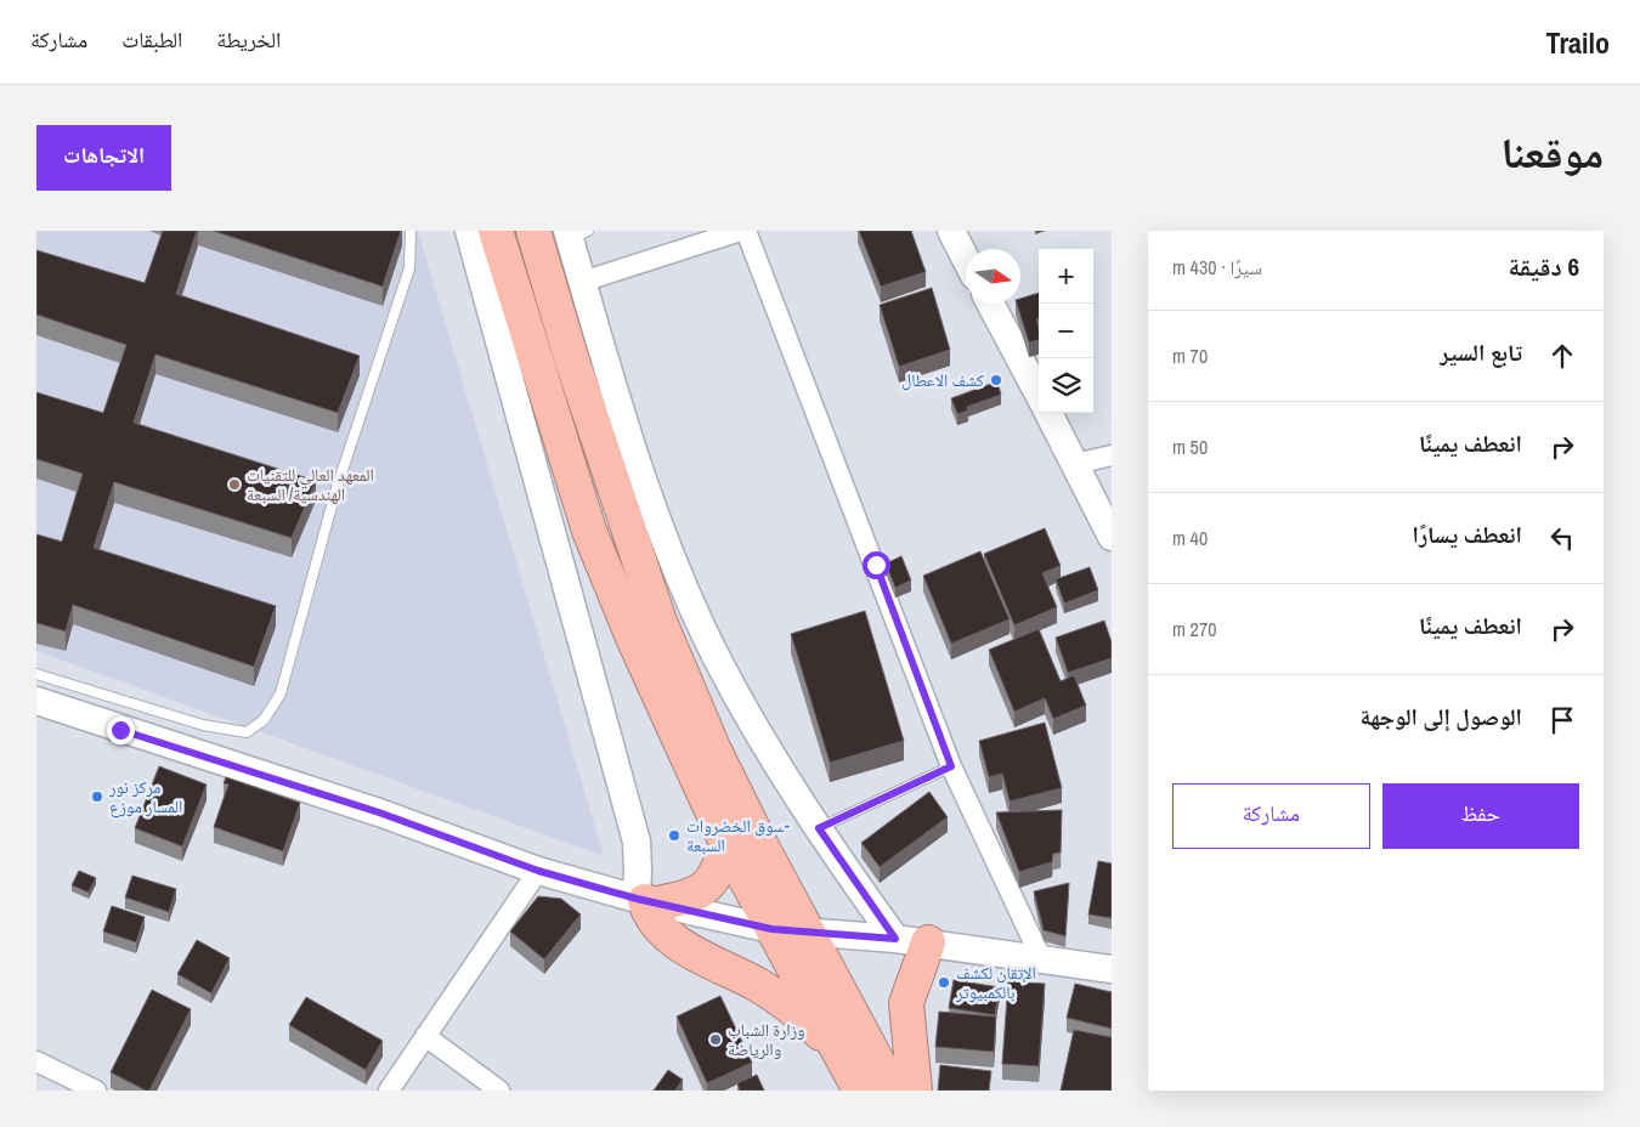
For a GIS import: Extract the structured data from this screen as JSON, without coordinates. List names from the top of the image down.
{
  "places": [
    "كشف الاعطال",
    "المعهد العالي للتقنيات الهندسية/ السبعة",
    "مركز نور المسار موزع",
    "سوق الخضروات- السبعة",
    "الإتقان لكشف بالكمبيوتر",
    "وزارة الشباب والرياضة"
  ],
  "north": "right",
  "page": {
    "header": "Trailo",
    "nav": ["الخريطة", "الطبقات", "مشاركة"],
    "title": "موقعنا",
    "buttons": [
      "الاتجاهات",
      ["حفظ", "مشاركة"]
    ],
    "heading": ["6 دقيقة", "سيرًا · 430 m"],
    "map_buttons": ["+", "−"],
    "list": [
      ["تابع السير", "70 m"],
      ["انعطف يمينًا", "50 m"],
      ["انعطف يسارًا", "40 m"],
      ["انعطف يمينًا", "270 m"],
      "الوصول إلى الوجهة"
    ]
  }
}
